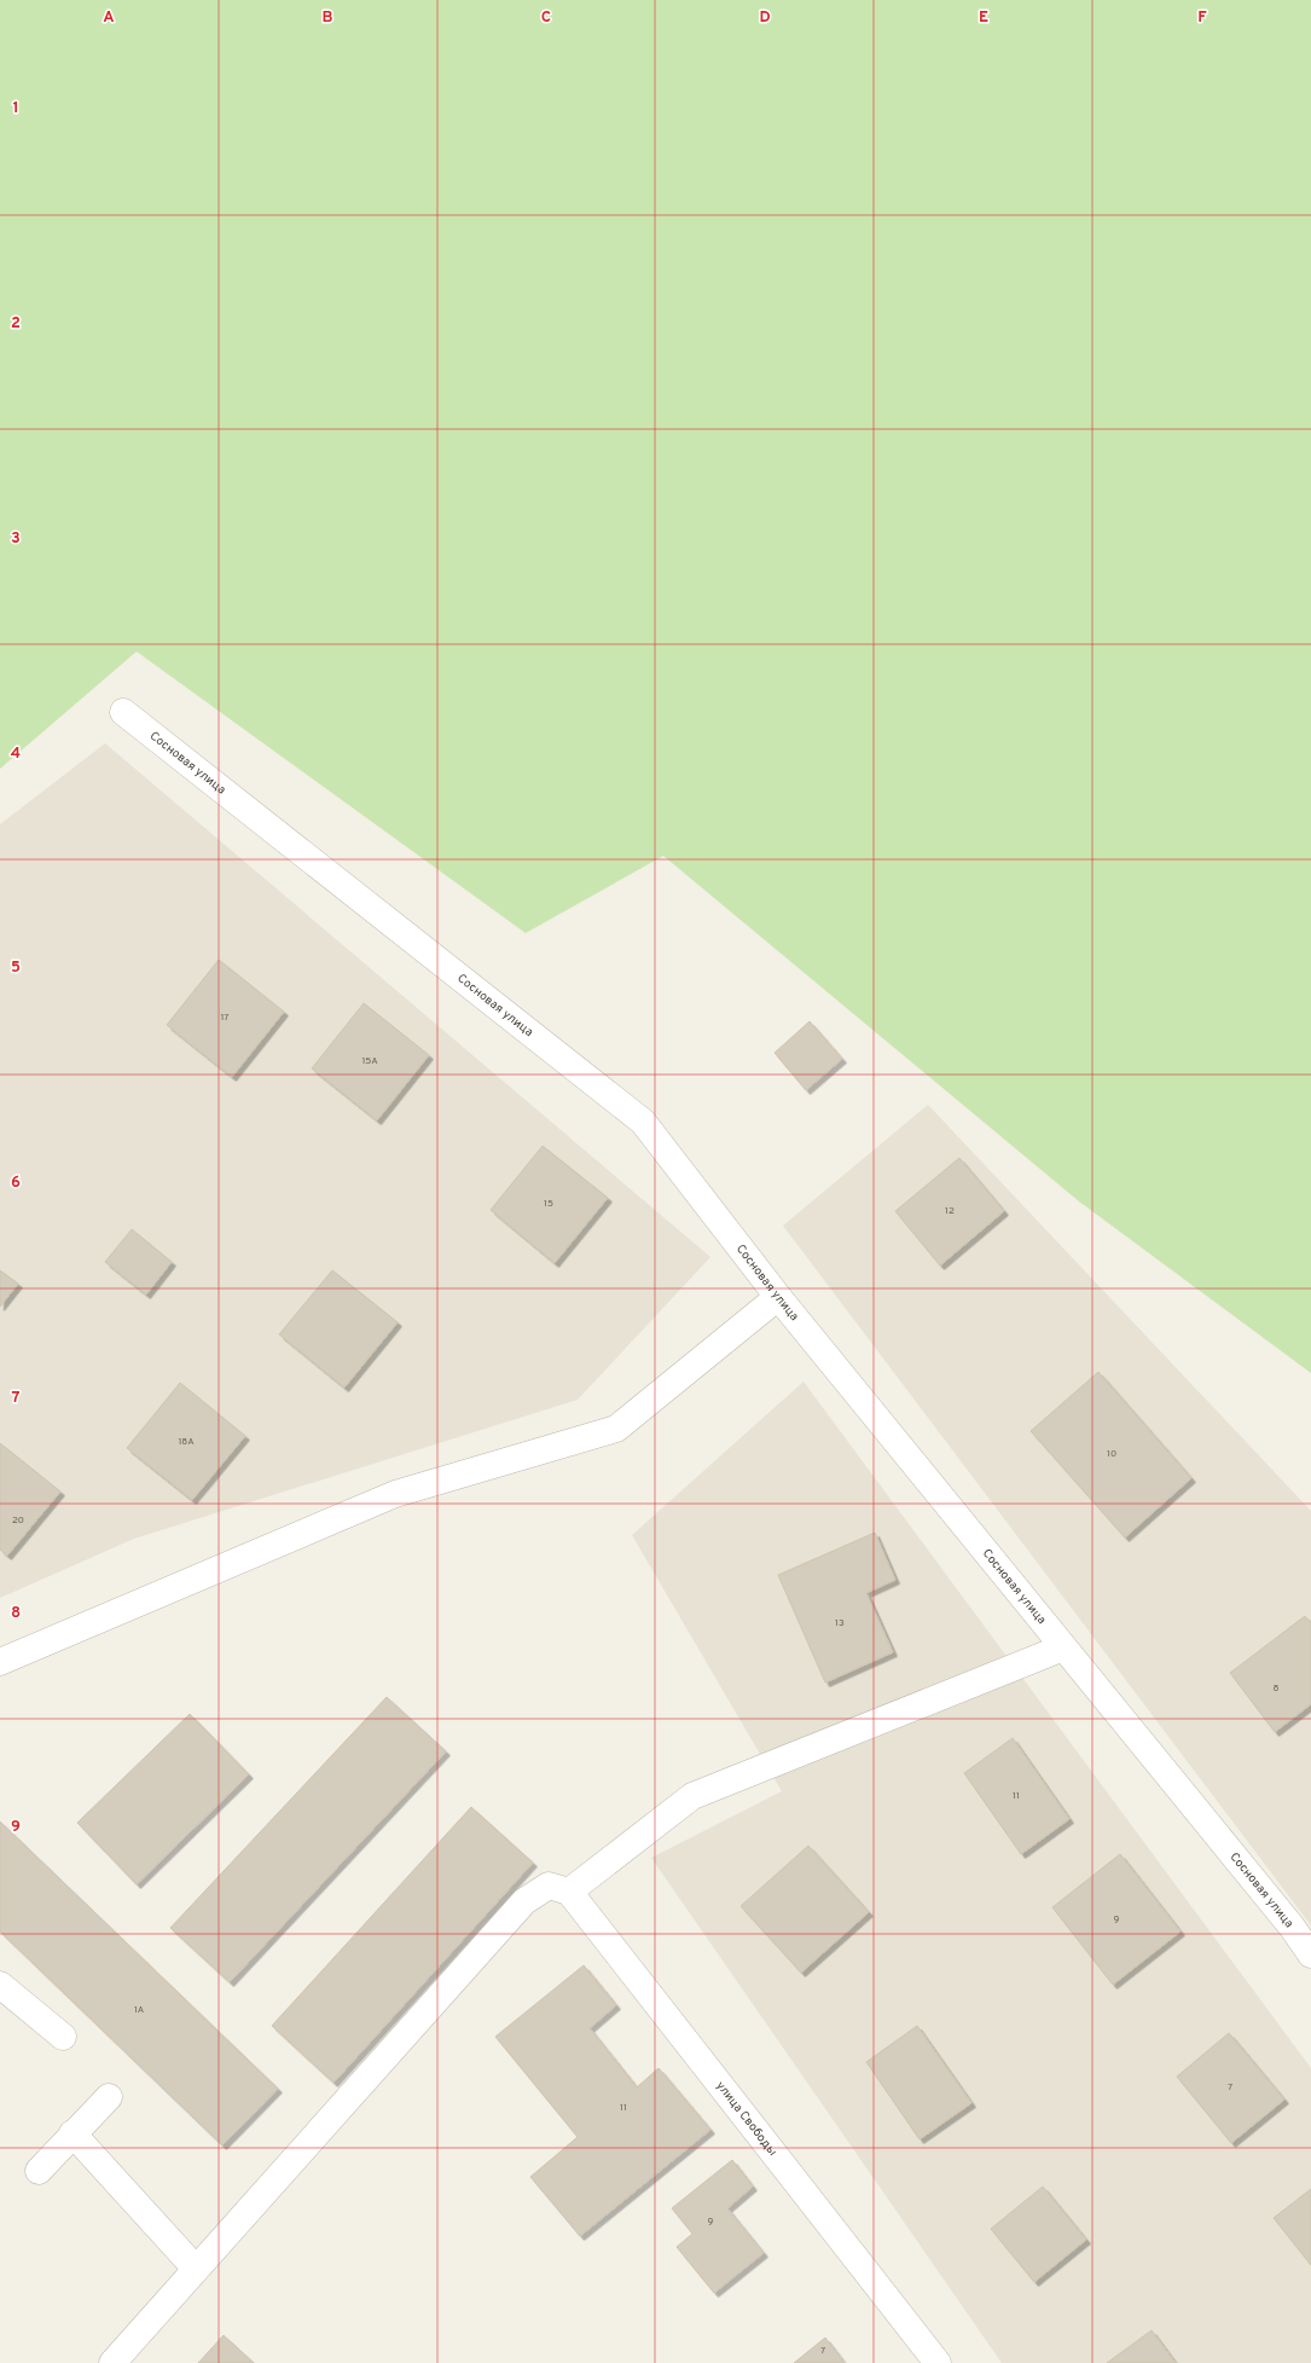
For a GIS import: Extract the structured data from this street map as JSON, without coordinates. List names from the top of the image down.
{
  "streets": {
    "street": ["Сосновая улица", "улица Свободы"]
  },
  "house_numbers": [
    "17",
    "15А",
    "15",
    "12",
    "18А",
    "10",
    "20",
    "13",
    "8",
    "11",
    "9",
    "1А",
    "7",
    "11",
    "9",
    "7"
  ],
  "grid": {
    "columns": [
      "A",
      "B",
      "C",
      "D",
      "E",
      "F"
    ],
    "rows": [
      "1",
      "2",
      "3",
      "4",
      "5",
      "6",
      "7",
      "8",
      "9"
    ]
  }
}
